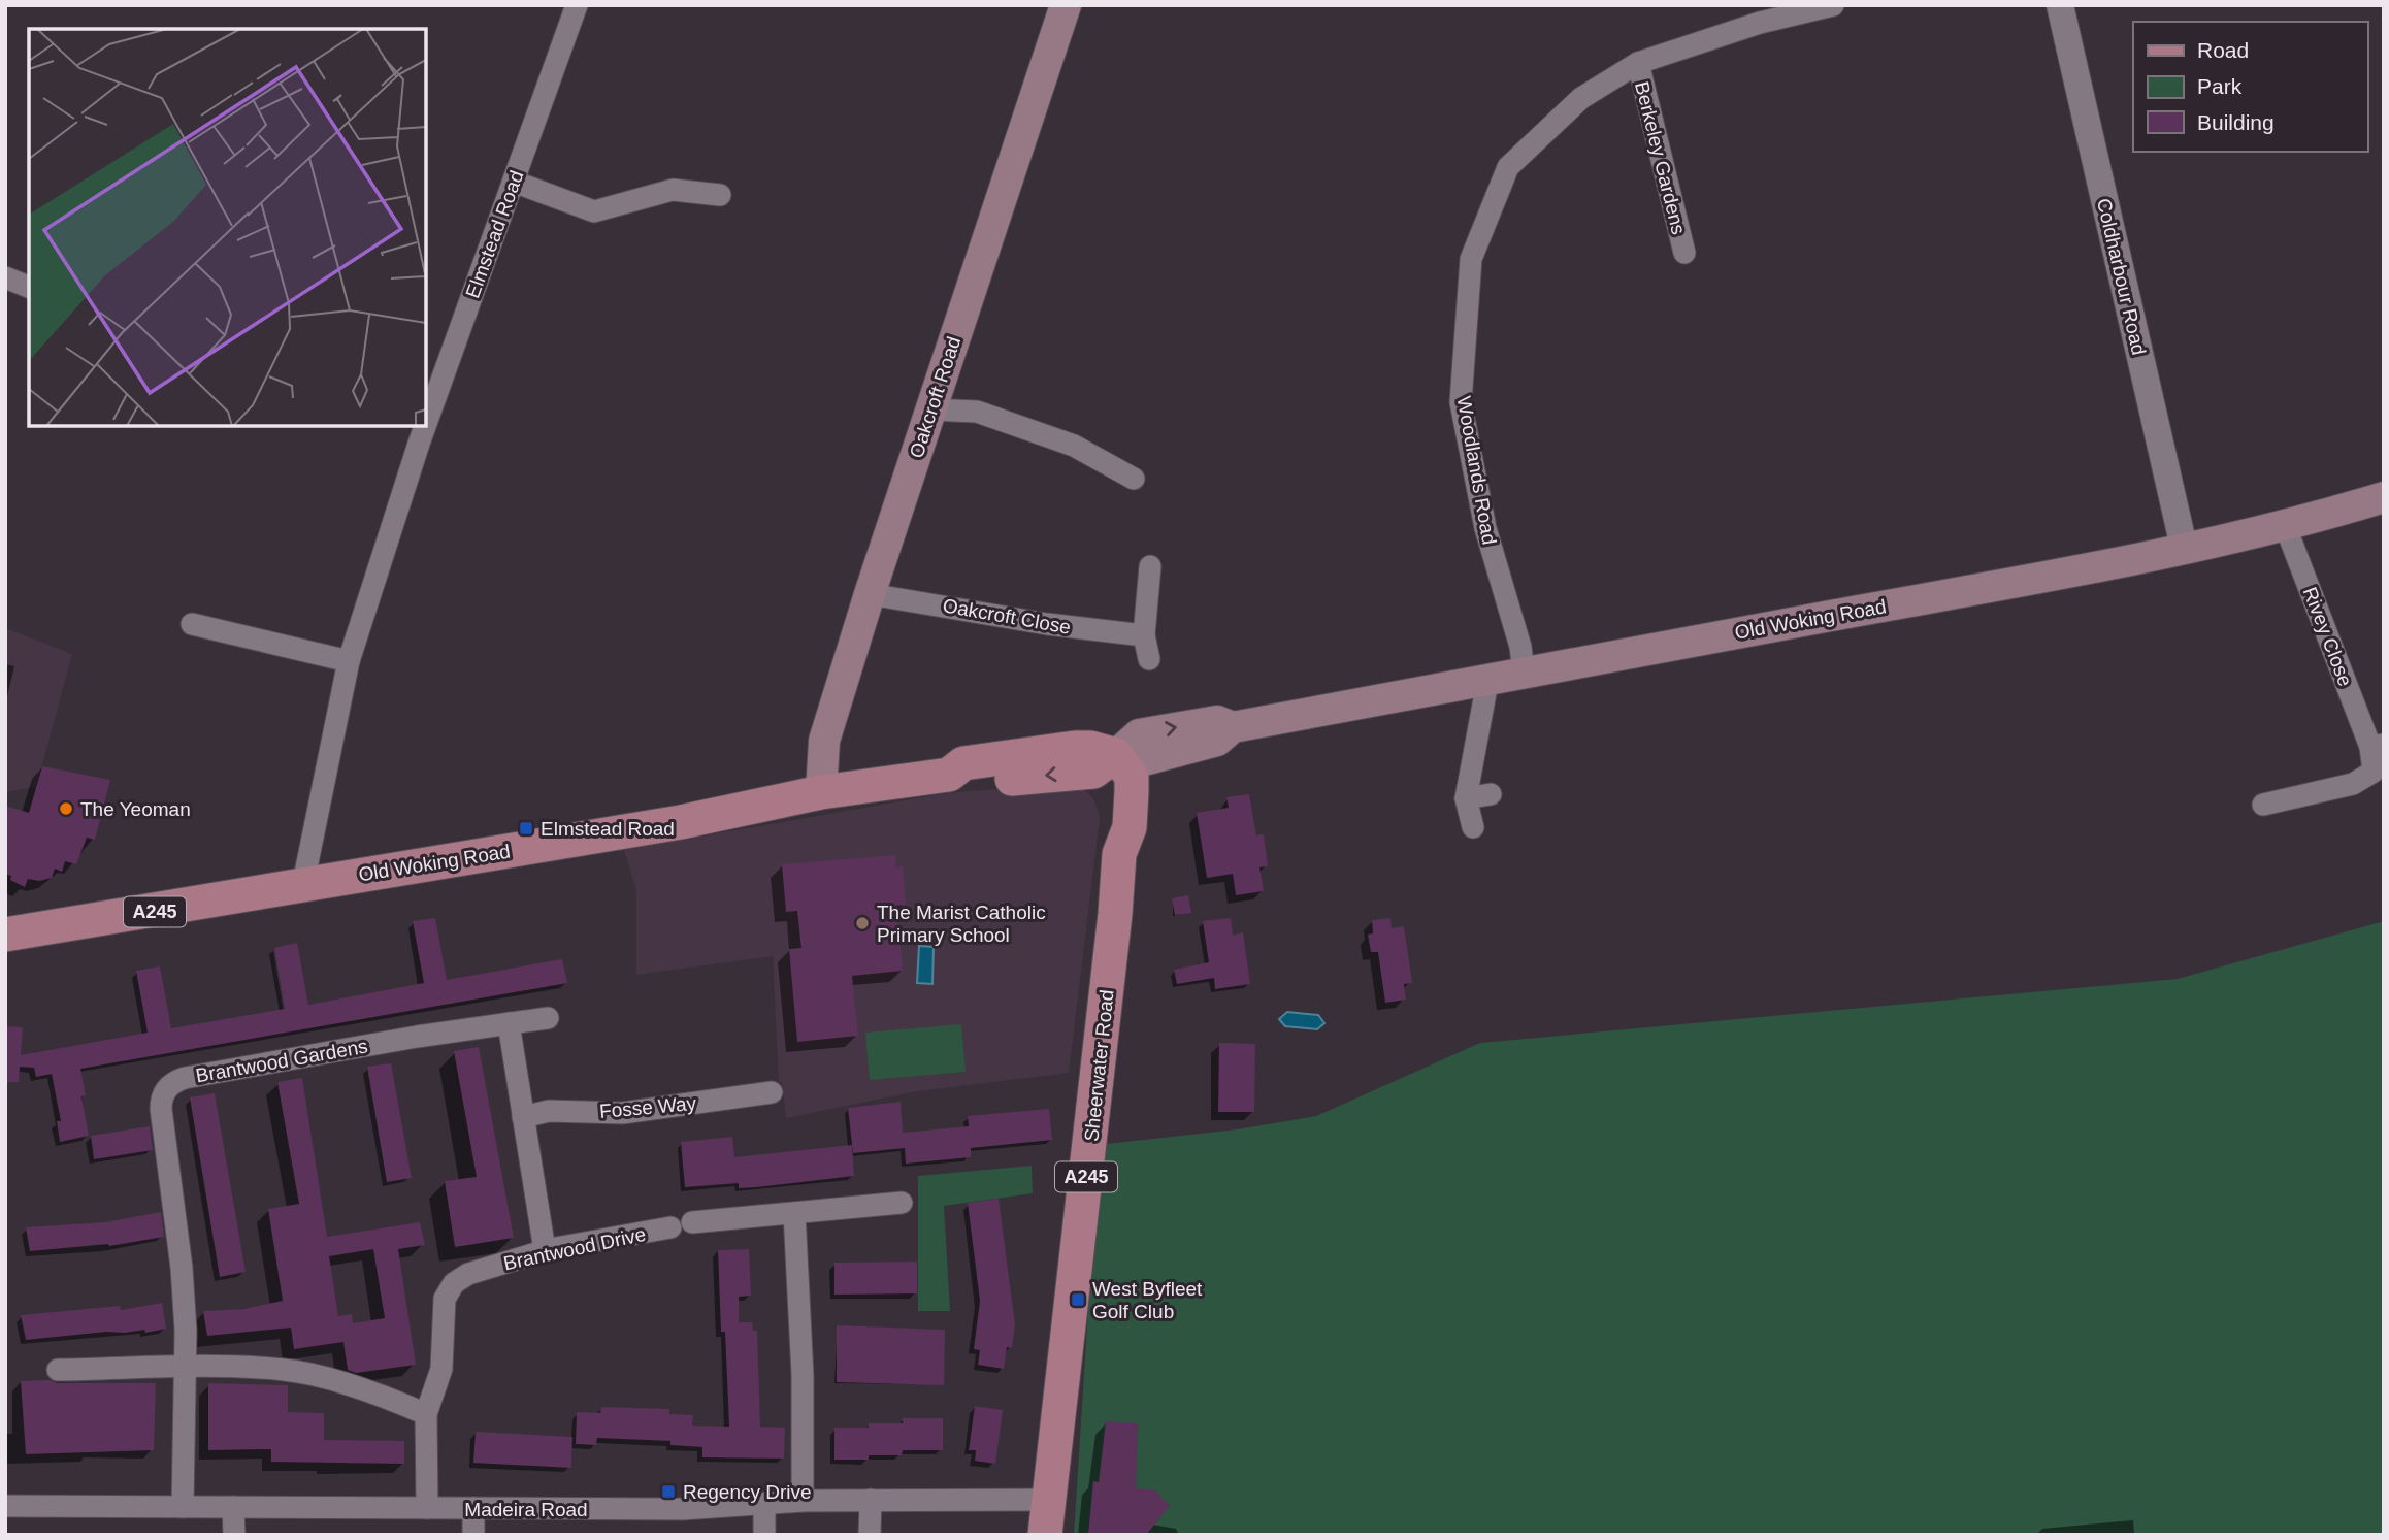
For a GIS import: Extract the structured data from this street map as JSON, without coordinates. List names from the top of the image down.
{
  "streets": {
    "main road": [
      "Oakcroft Road",
      "Old Woking Road",
      "A245",
      "Sheerwater Road"
    ],
    "street": [
      "Berkeley Gardens",
      "Elmstead Road",
      "Coldharbour Road",
      "Woodlands Road",
      "Oakcroft Close",
      "Rivey Close",
      "Brantwood Gardens",
      "Fosse Way",
      "Brantwood Drive",
      "Madeira Road"
    ]
  },
  "crossings": [
    ["Berkeley Gardens", "Woodlands Road"],
    ["Elmstead Road", "Old Woking Road"],
    ["Coldharbour Road", "Old Woking Road"],
    ["Oakcroft Road", "Oakcroft Close"],
    ["Oakcroft Road", "Old Woking Road"],
    ["Woodlands Road", "Old Woking Road"],
    ["Old Woking Road", "Rivey Close"],
    ["Old Woking Road", "Sheerwater Road"],
    ["Brantwood Gardens", "Madeira Road"],
    ["Sheerwater Road", "Madeira Road"],
    ["Brantwood Drive", "Madeira Road"]
  ],
  "places": {
    "other": ["The Yeoman", "The Marist Catholic Primary School"],
    "transit": ["Elmstead Road", "West Byfleet Golf Club", "Regency Drive"]
  },
  "legend": ["Road", "Park", "Building"]
}
